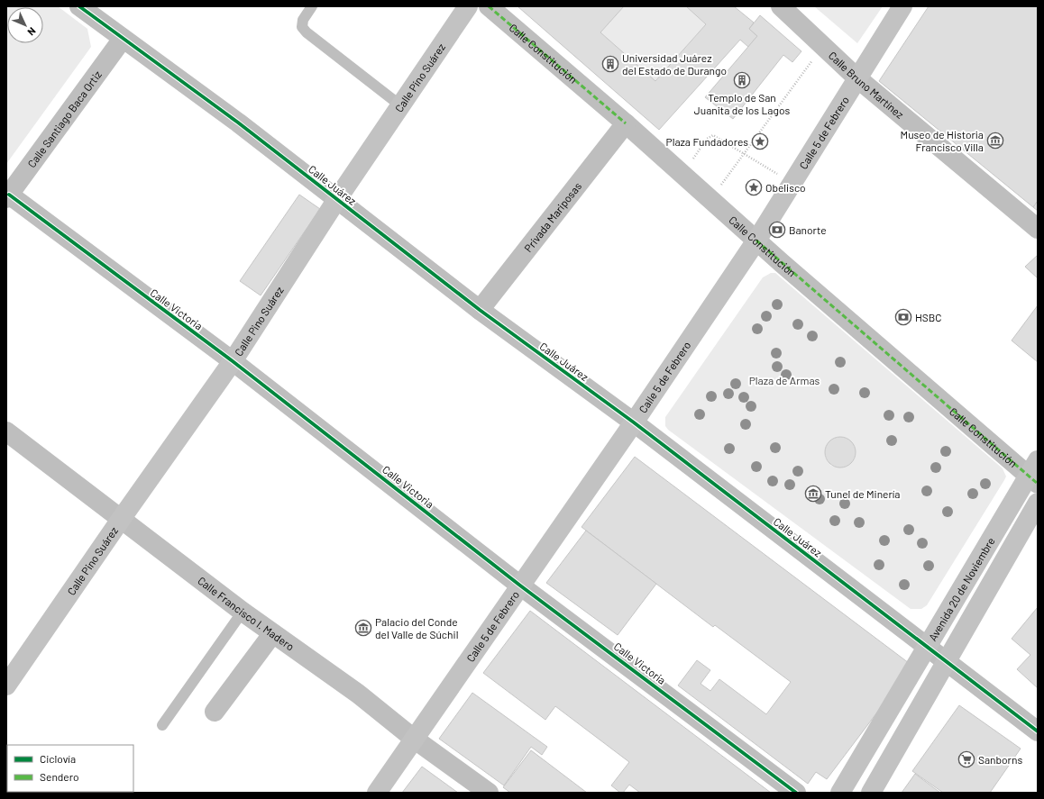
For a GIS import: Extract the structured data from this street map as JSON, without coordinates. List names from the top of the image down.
{
  "streets": {
    "street": [
      "Calle Constitución",
      "Calle Pino Suárez",
      "Calle Bruno Martínez",
      "Calle Santiago Baca Ortiz",
      "Calle 5 de Febrero",
      "Calle Juárez",
      "Privada Mariposas",
      "Calle Victoria",
      "Avenida 20 de Noviembre",
      "Calle Francisco I. Madero"
    ]
  },
  "crossings": [
    ["Calle Constitución", "Calle 5 de Febrero"],
    ["Calle Constitución", "Privada Mariposas"],
    ["Calle Constitución", "Avenida 20 de Noviembre"],
    ["Calle Pino Suárez", "Calle Juárez"],
    ["Calle Pino Suárez", "Calle Victoria"],
    ["Calle Pino Suárez", "Calle Francisco I. Madero"],
    ["Calle Bruno Martínez", "Calle 5 de Febrero"],
    ["Calle Santiago Baca Ortiz", "Calle Juárez"],
    ["Calle Santiago Baca Ortiz", "Calle Victoria"],
    ["Calle 5 de Febrero", "Calle Juárez"],
    ["Calle 5 de Febrero", "Calle Victoria"],
    ["Calle 5 de Febrero", "Calle Francisco I. Madero"],
    ["Calle Juárez", "Privada Mariposas"],
    ["Calle Juárez", "Avenida 20 de Noviembre"]
  ],
  "parks": ["Plaza de Armas"],
  "places": {
    "building": ["Universidad Juárez del Estado de Durango", "Templo de San Juanita de los Lagos"],
    "museum": ["Museo de Historia Francisco Villa", "Tunel de Minería", "Palacio del Conde del Valle de Súchil"],
    "place": ["Plaza Fundadores", "Obelisco"],
    "bank": ["Banorte", "HSBC"],
    "supermarket": ["Sanborns"]
  },
  "legend": ["Ciclovía", "Sendero"],
  "north": "bottom right"
}
